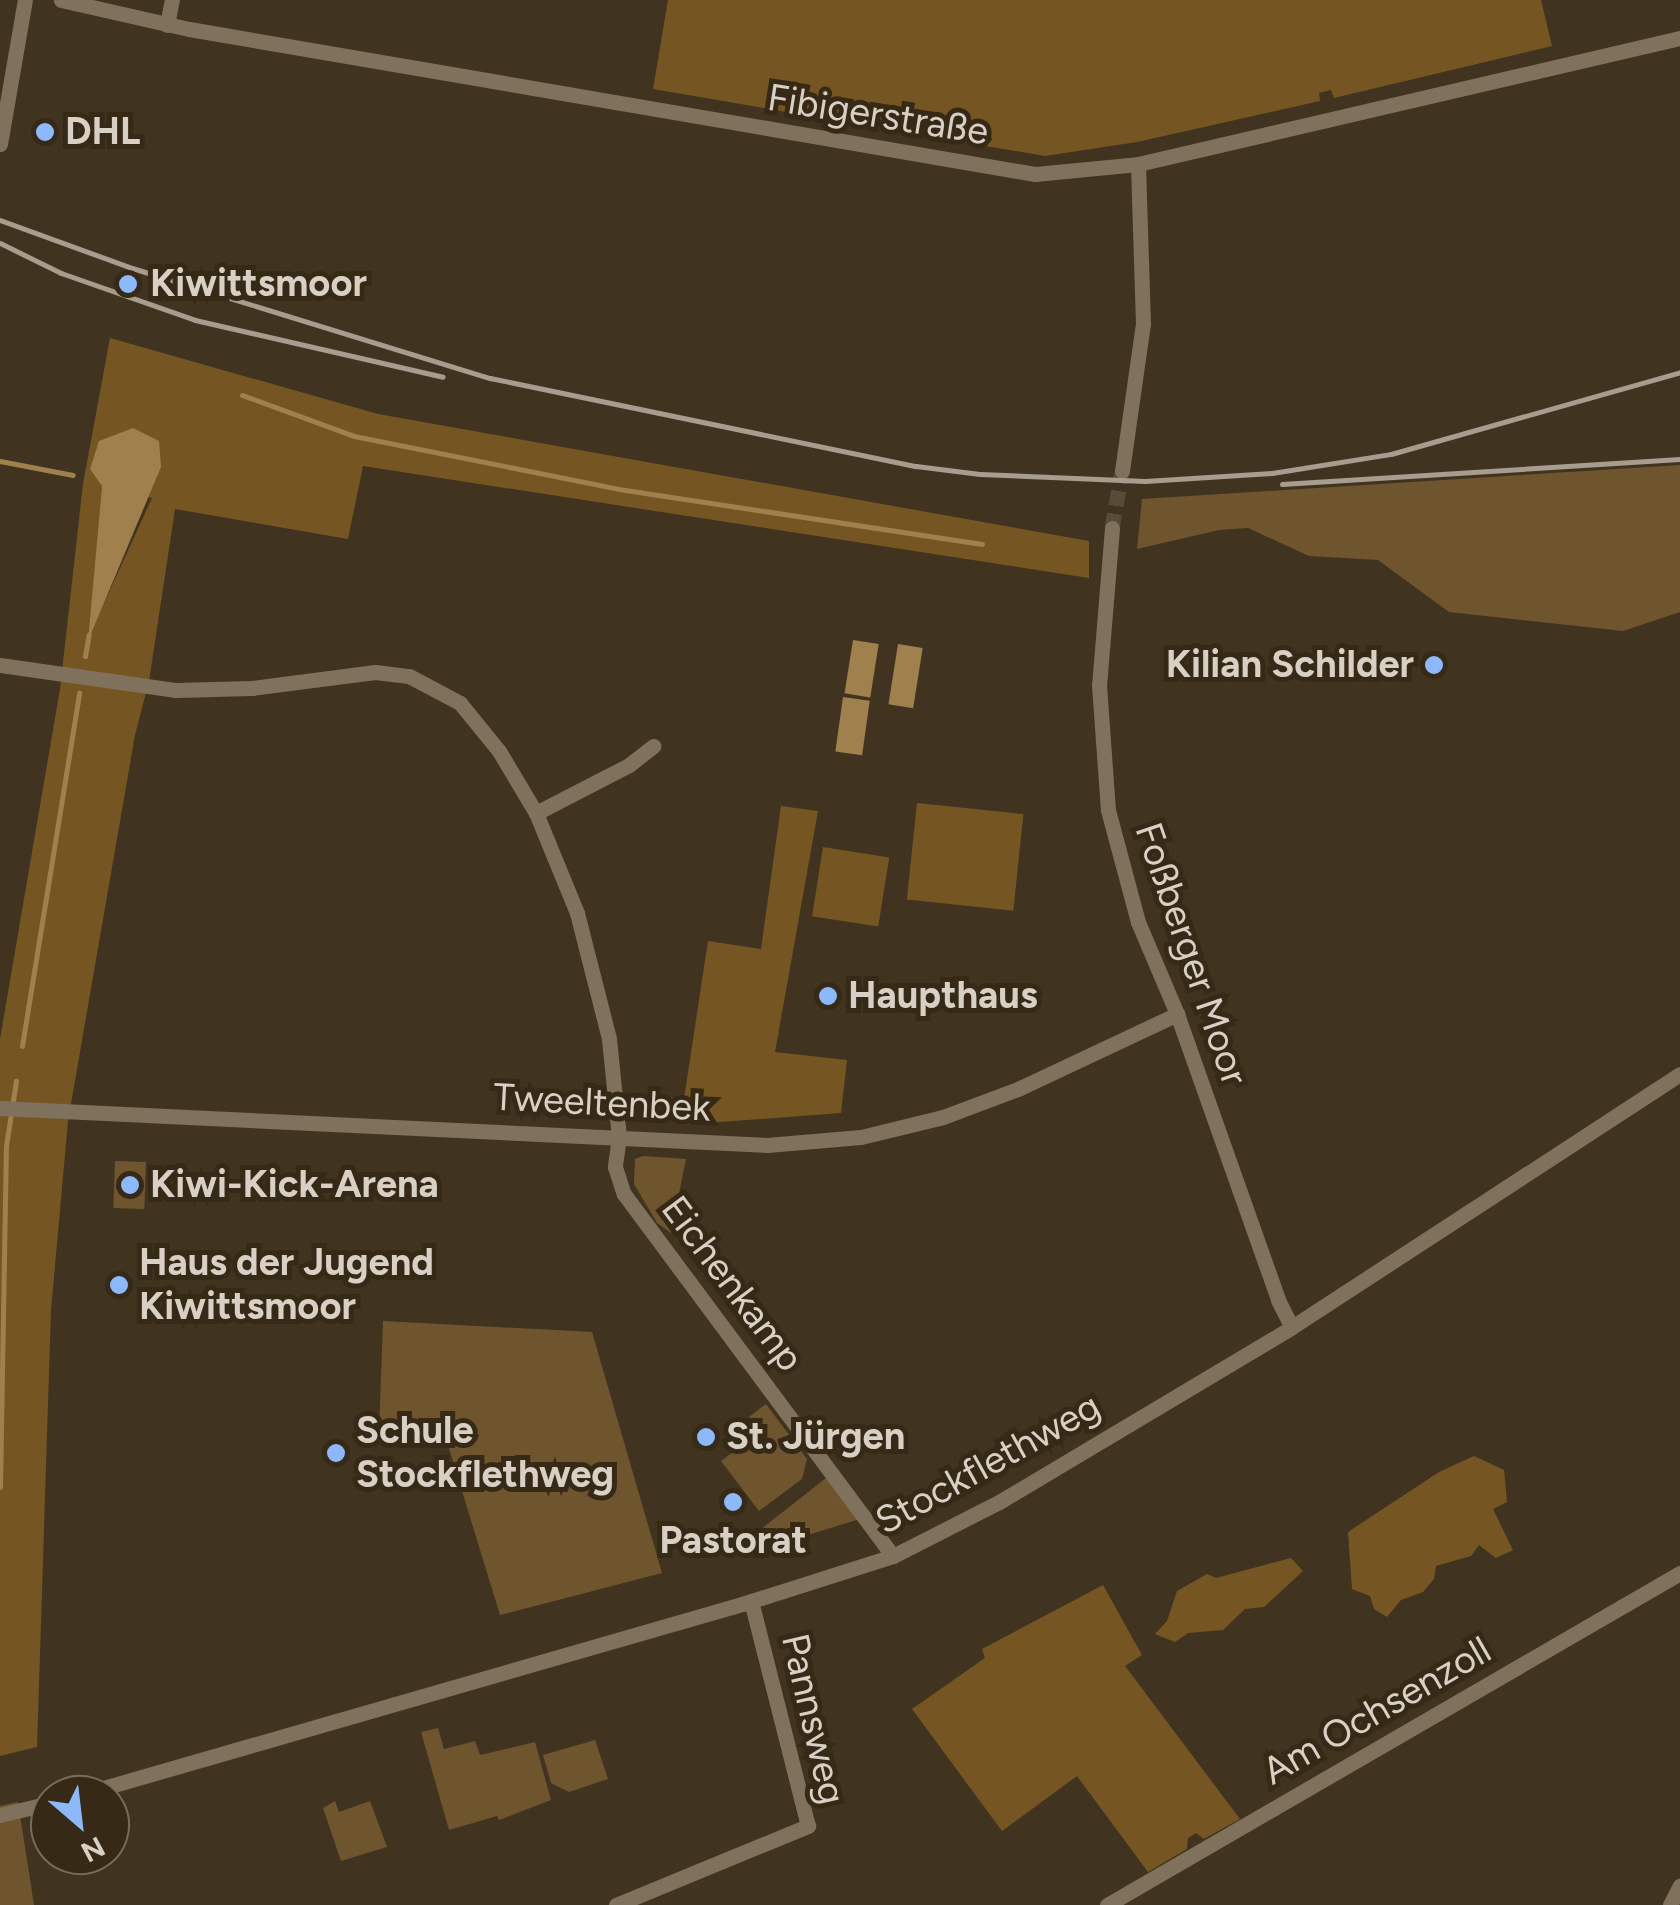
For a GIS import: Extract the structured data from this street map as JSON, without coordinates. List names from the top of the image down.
{
  "streets": {
    "street": [
      "Fibigerstraße",
      "Foßberger Moor",
      "Tweeltenbek",
      "Eichenkamp",
      "Stockflethweg",
      "Am Ochsenzoll",
      "Pannsweg"
    ]
  },
  "crossings": [
    ["Foßberger Moor", "Tweeltenbek"],
    ["Foßberger Moor", "Stockflethweg"],
    ["Tweeltenbek", "Eichenkamp"],
    ["Eichenkamp", "Stockflethweg"],
    ["Stockflethweg", "Pannsweg"]
  ],
  "places": [
    "DHL",
    "Kiwittsmoor",
    "Kilian Schilder",
    "Haupthaus",
    "Kiwi-Kick-Arena",
    "Haus der Jugend Kiwittsmoor",
    "St. Jürgen",
    "Schule Stockflethweg",
    "Pastorat"
  ],
  "north": "bottom right"
}
